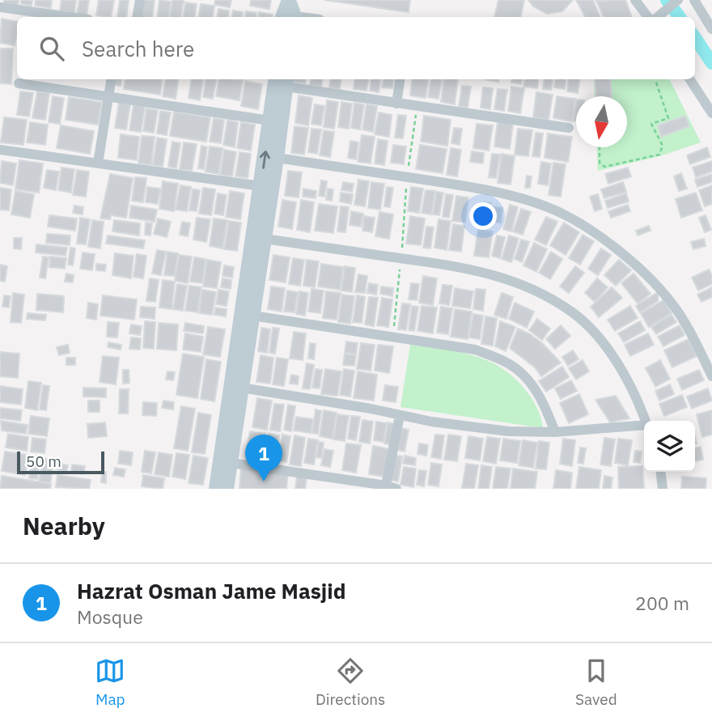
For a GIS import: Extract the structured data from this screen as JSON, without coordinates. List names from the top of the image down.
{
  "scale_bar": "50 m",
  "north": "bottom",
  "page": {
    "search": "Search here",
    "pins": "1",
    "scale": "50 m",
    "heading": "Nearby",
    "list": [
      {
        "mark": "1",
        "name": "Hazrat Osman Jame Masjid",
        "note": "Mosque",
        "value": "200 m"
      }
    ],
    "nav": ["Map", "Directions", "Saved"]
  }
}
